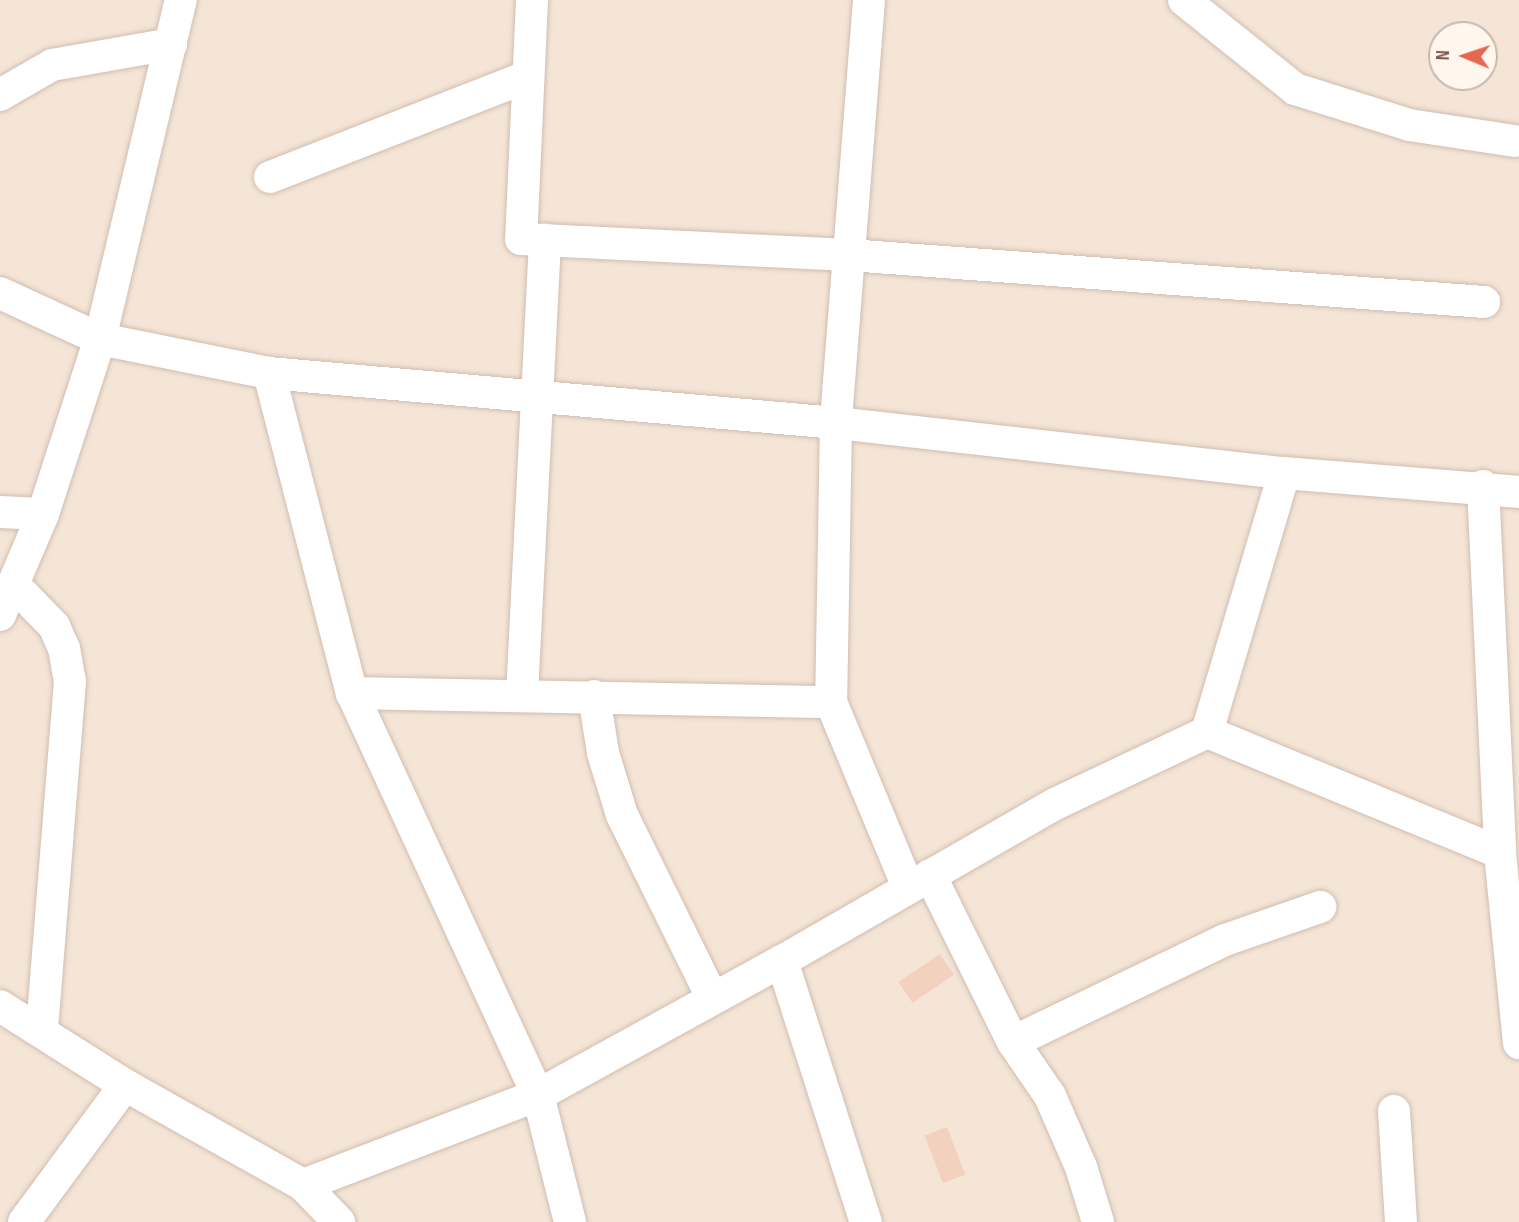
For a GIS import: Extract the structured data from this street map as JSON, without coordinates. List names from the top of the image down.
{
  "north": "left"
}
